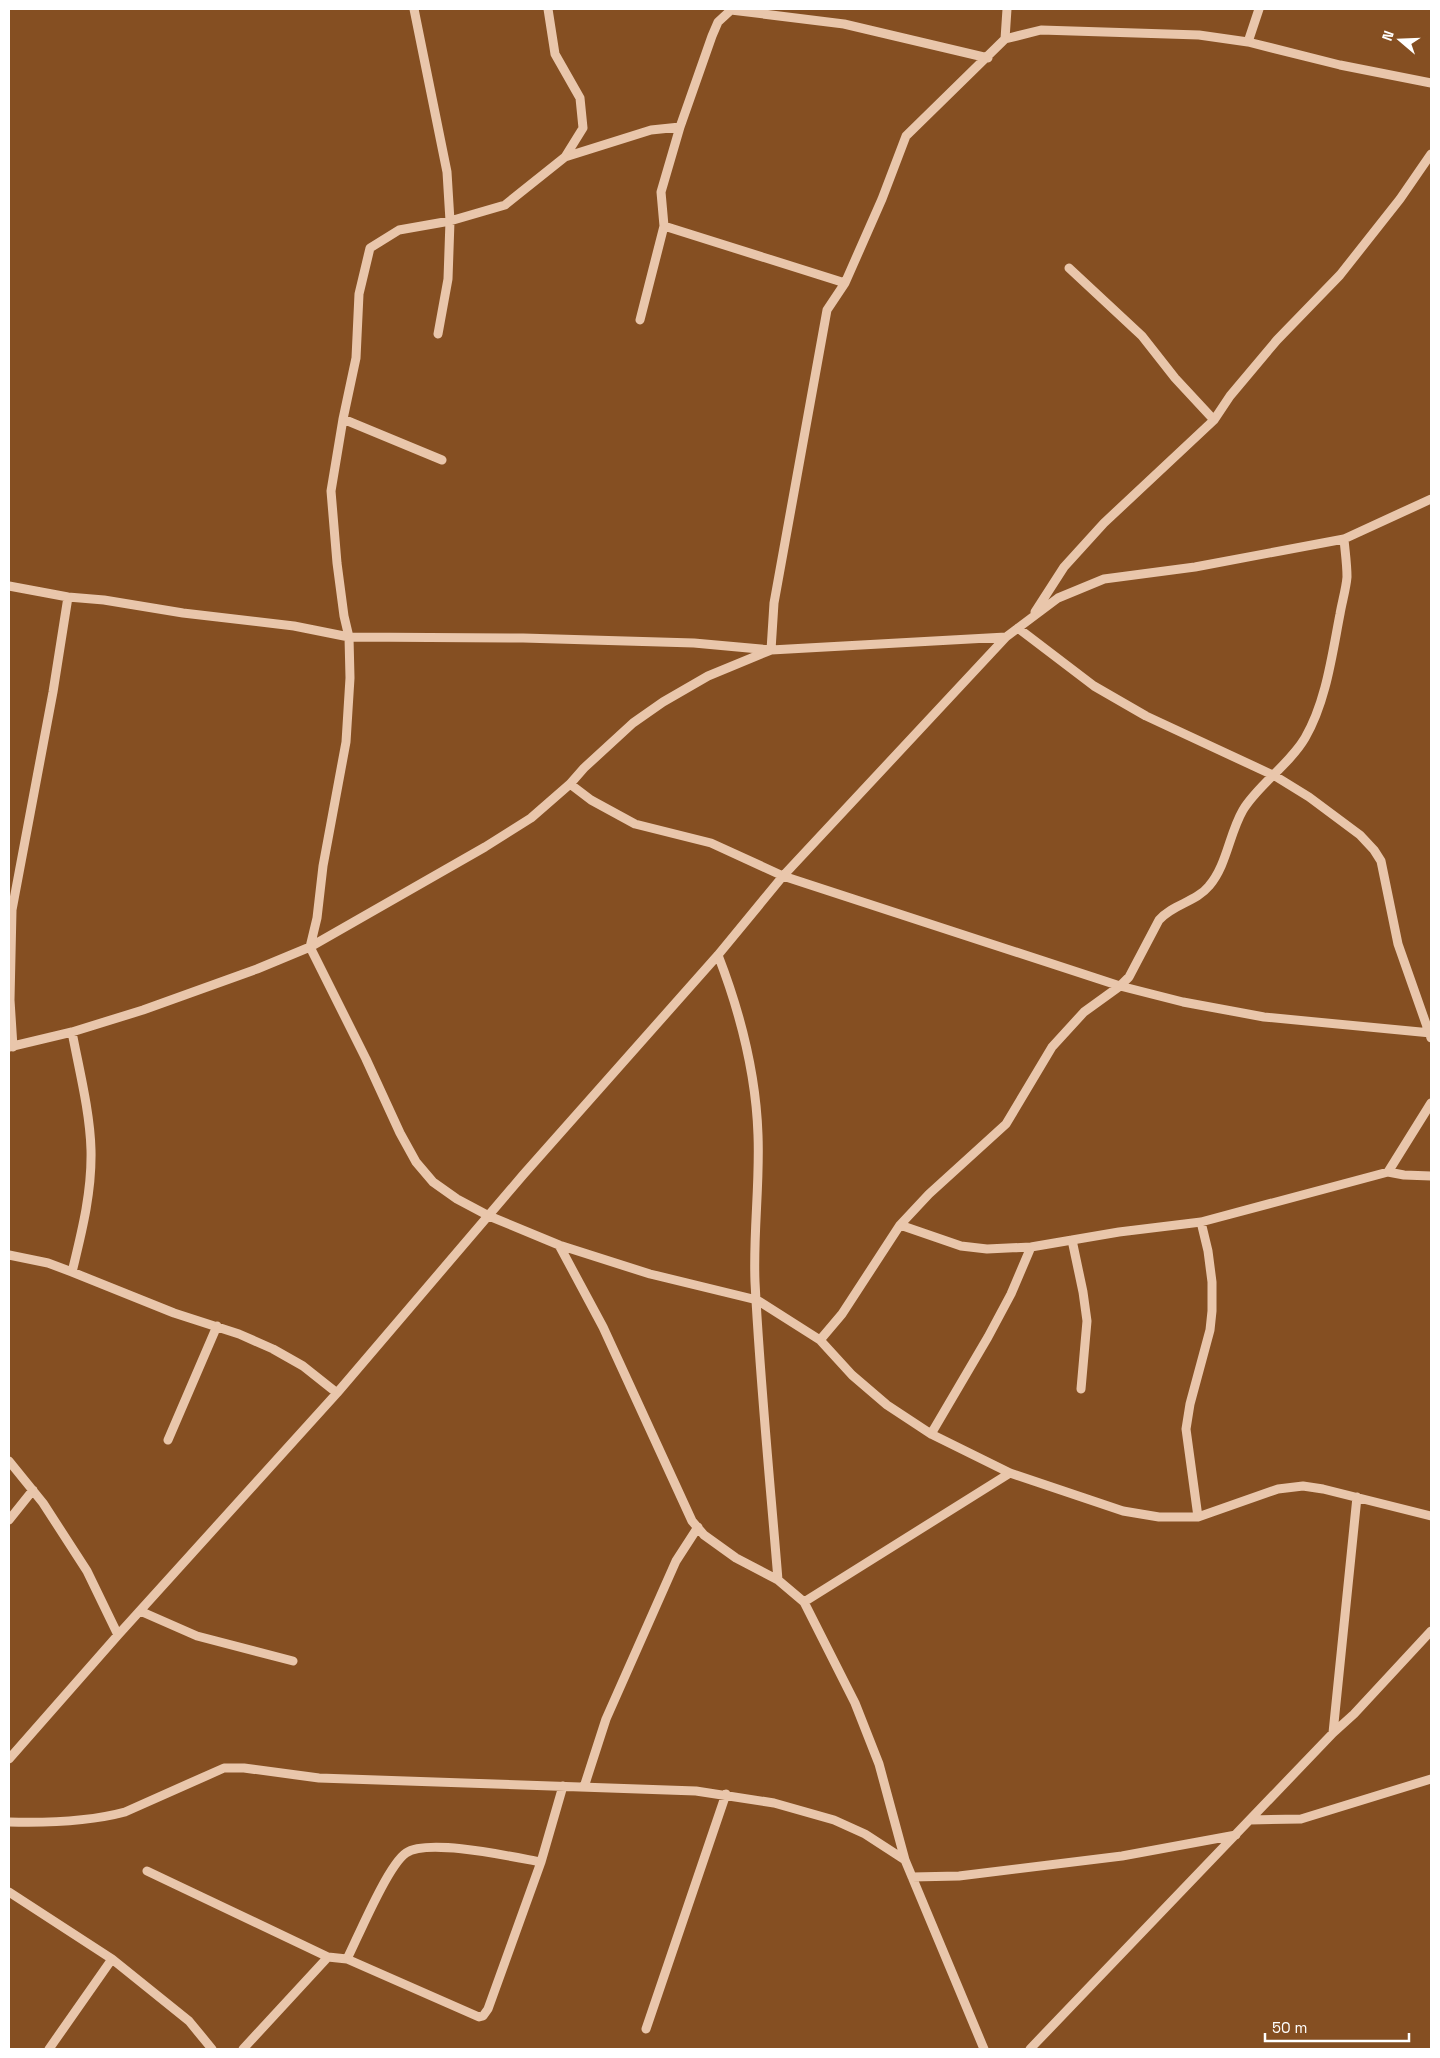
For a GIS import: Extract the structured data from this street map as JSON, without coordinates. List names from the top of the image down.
{
  "scale_bar": "50 m",
  "north": "left"
}
